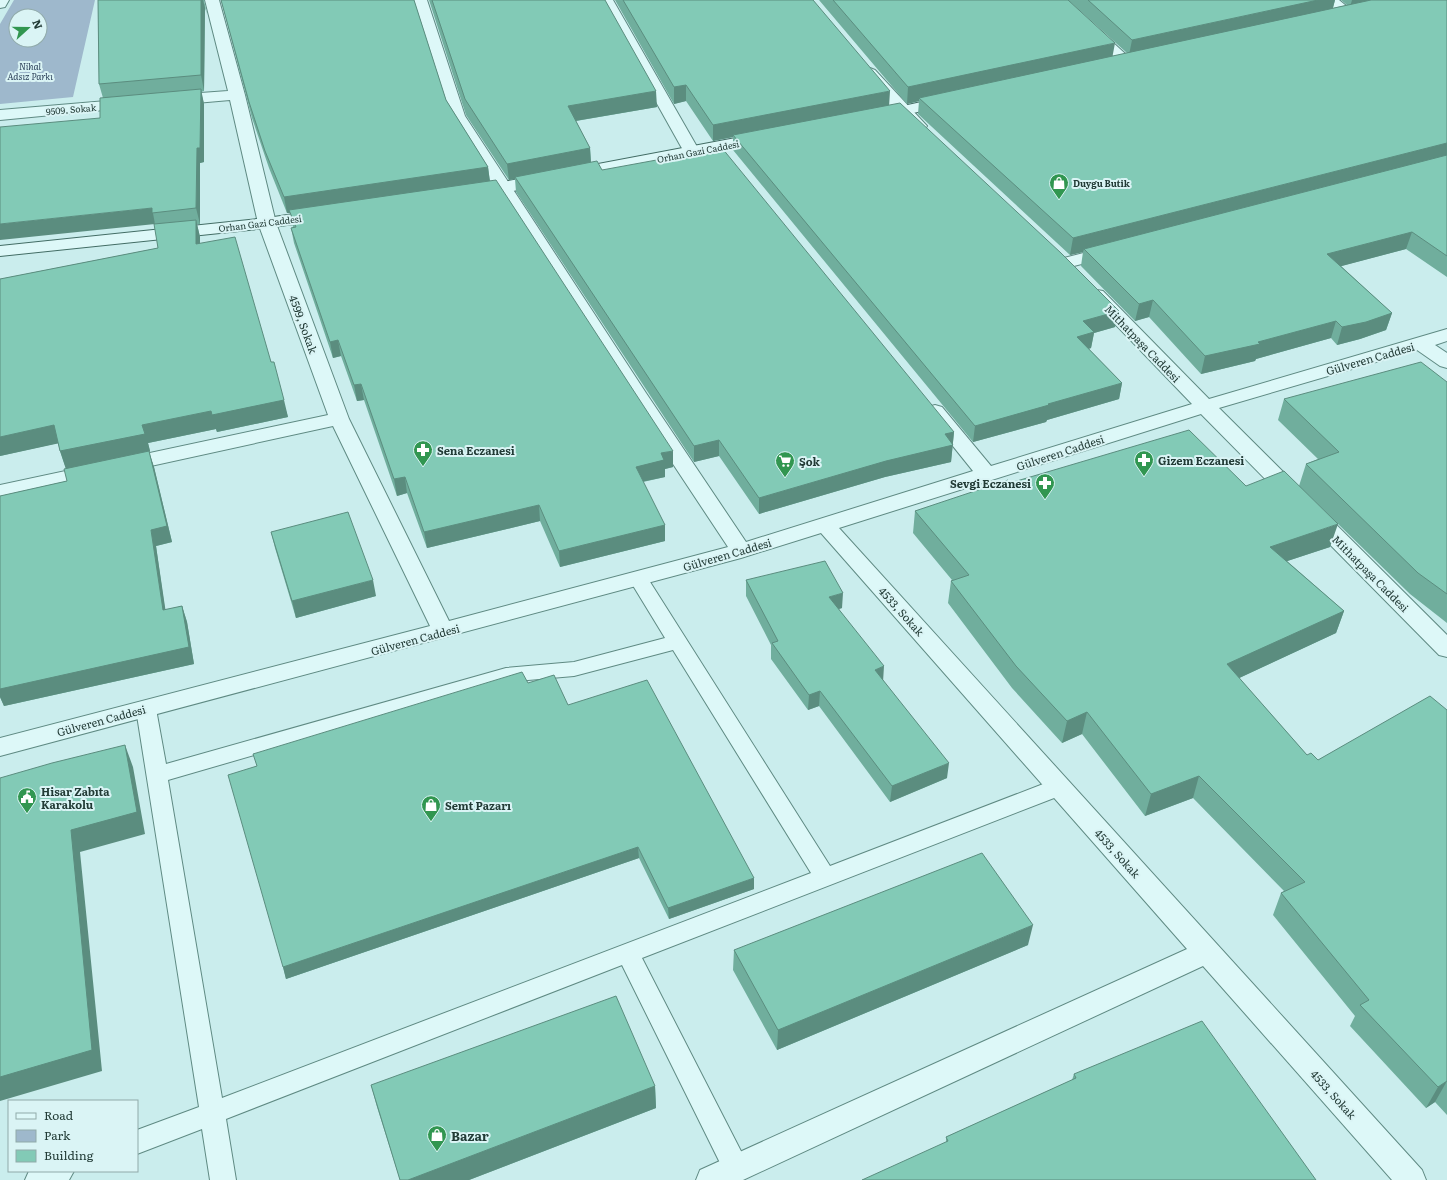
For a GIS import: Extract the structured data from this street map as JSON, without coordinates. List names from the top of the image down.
{
  "streets": {
    "street": [
      "9509. Sokak",
      "Orhan Gazi Caddesi",
      "4599, Sokak",
      "Mithatpaşa Caddesi",
      "Gülveren Caddesi",
      "4533, Sokak"
    ]
  },
  "crossings": [
    ["Orhan Gazi Caddesi", "4599, Sokak"],
    ["4599, Sokak", "Gülveren Caddesi"],
    ["Mithatpaşa Caddesi", "Gülveren Caddesi"],
    ["Gülveren Caddesi", "4533, Sokak"]
  ],
  "parks": ["Nihal Adsız Parkı"],
  "places": {
    "shop": ["Duygu Butik", "Semt Pazarı", "Bazar"],
    "pharmacy": ["Sena Eczanesi", "Gizem Eczanesi", "Sevgi Eczanesi"],
    "supermarket": ["Şok"],
    "public building": ["Hisar Zabıta Karakolu"]
  },
  "legend": ["Road", "Park", "Building"],
  "north": "right"
}
